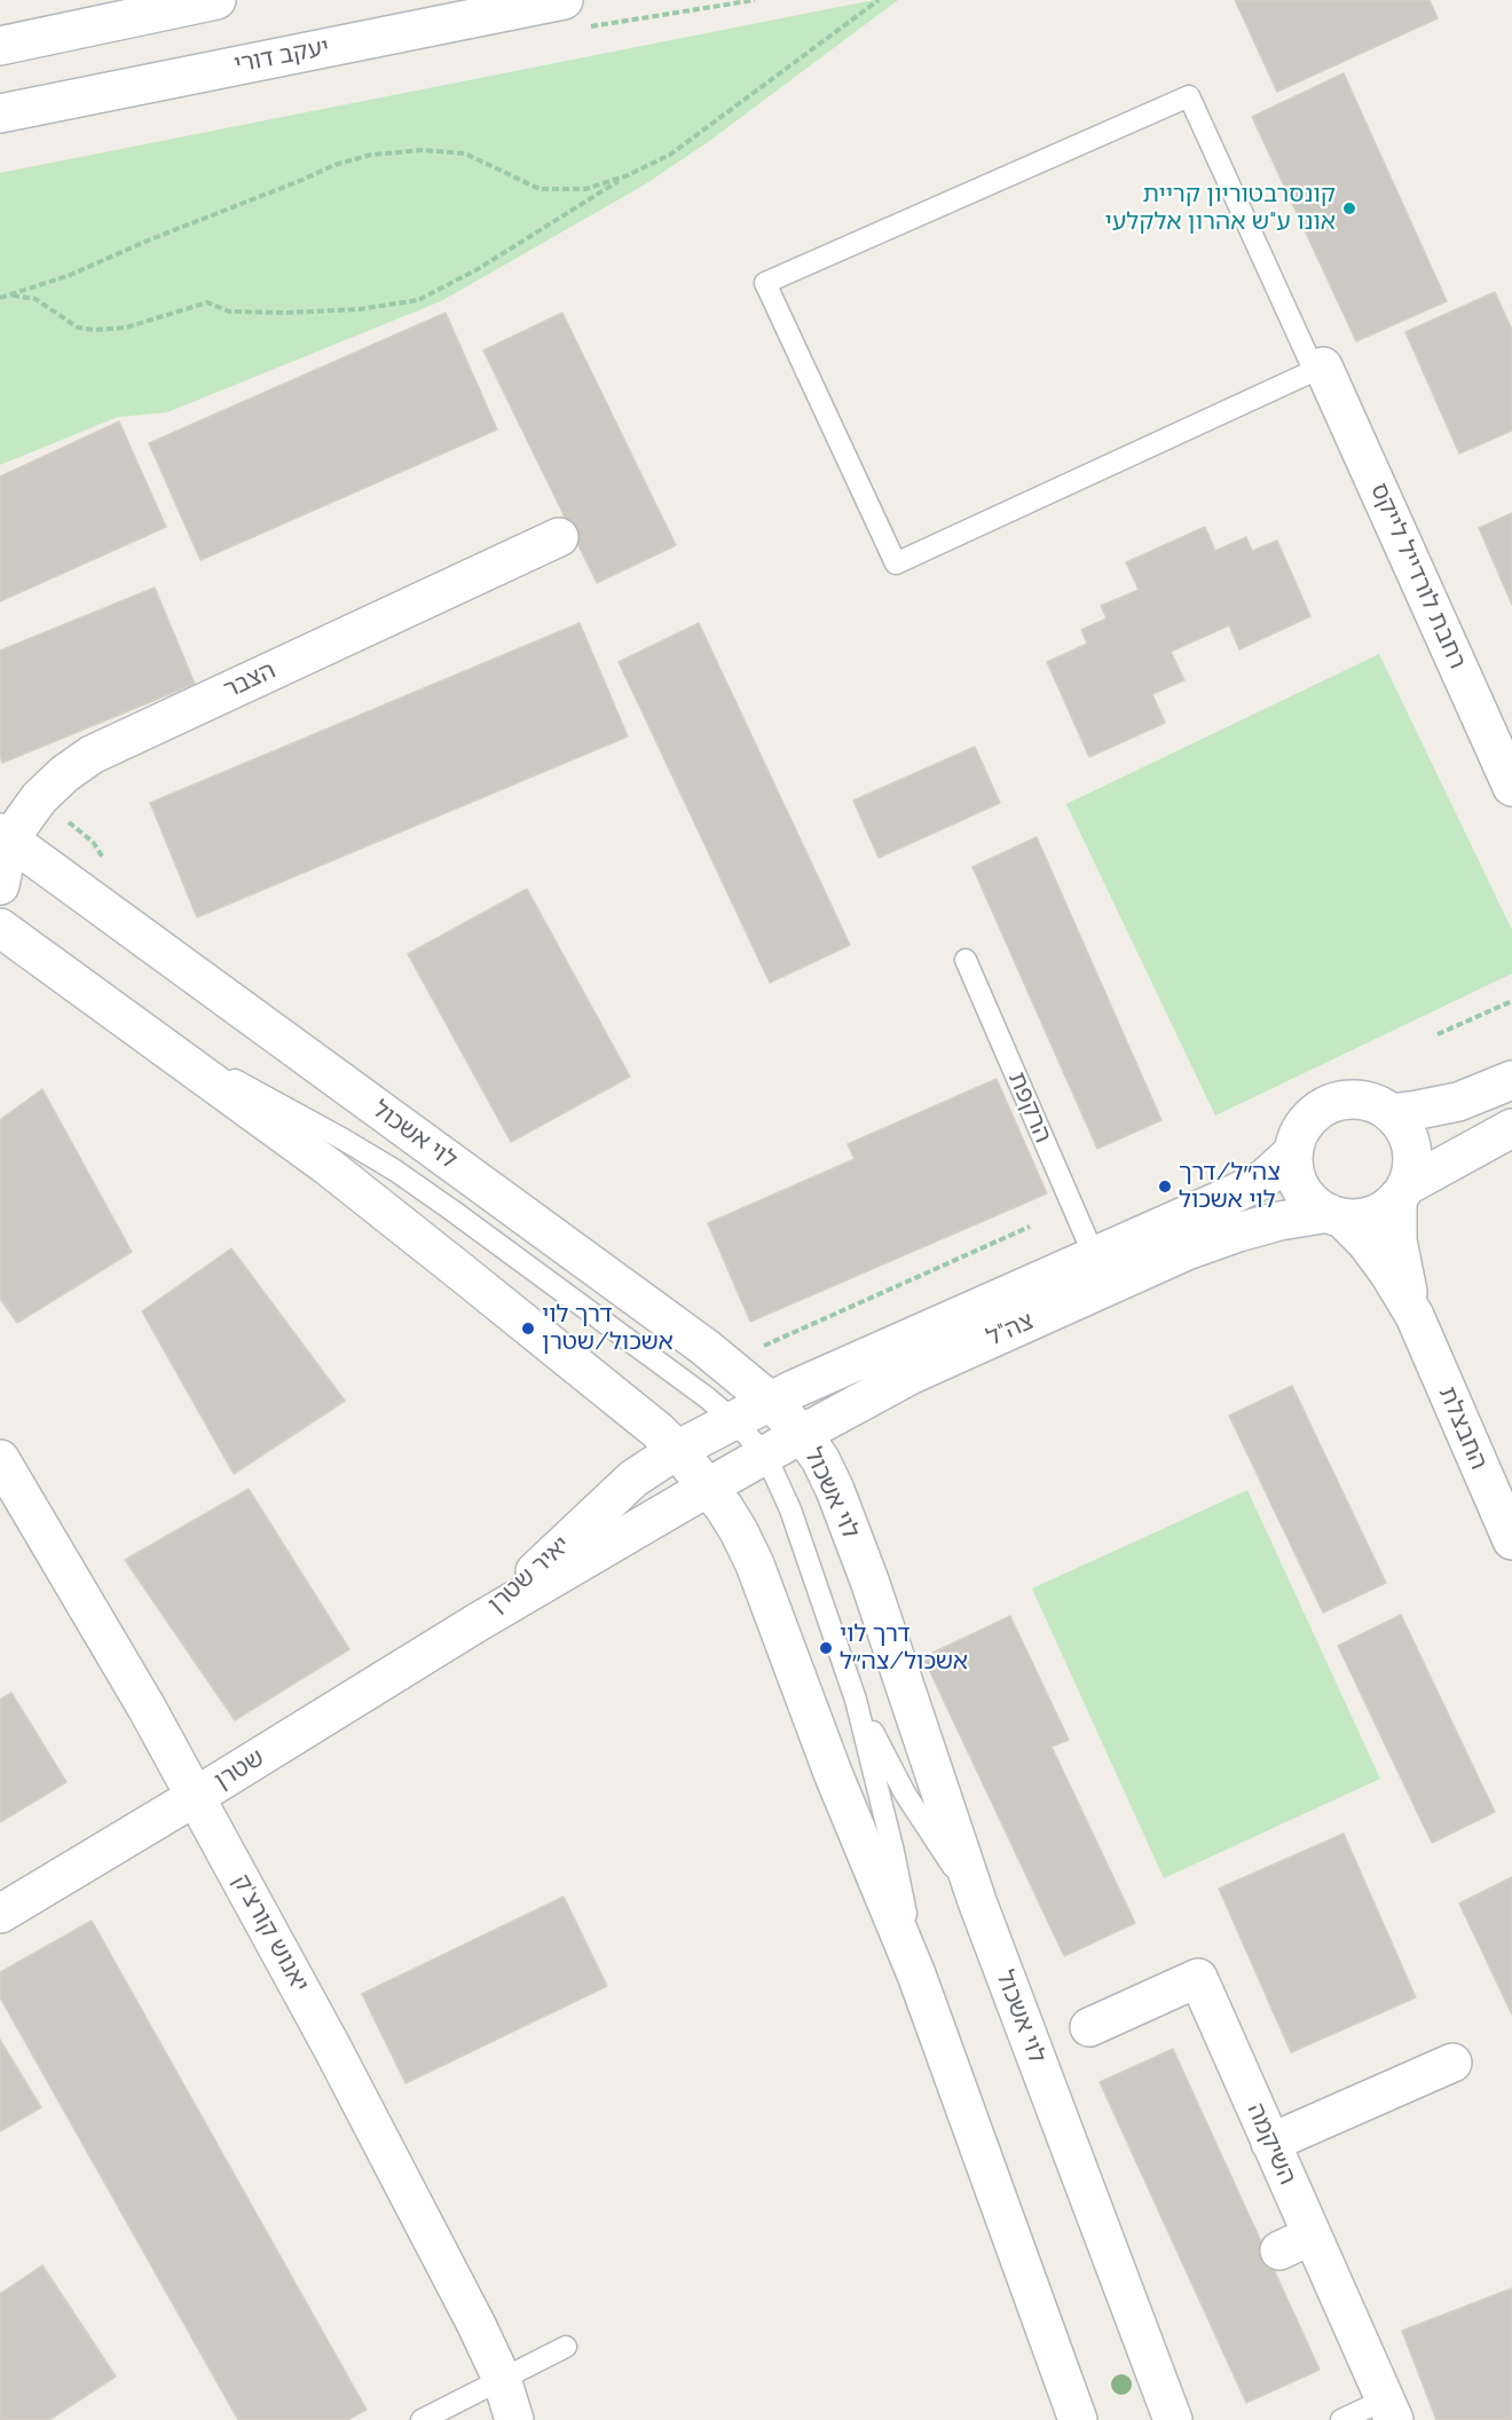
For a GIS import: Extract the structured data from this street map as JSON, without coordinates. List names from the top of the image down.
{
  "streets": {
    "street": [
      "יעקב דורי",
      "רחבת לורדייל לייקס",
      "הצבר",
      "לוי אשכול",
      "צה\"ל",
      "החבצלת",
      "יאיר שטרן",
      "שטרן",
      "יאנוש קורצ'ק",
      "השיקמה"
    ],
    "lane": ["הרקפת"]
  },
  "crossings": [
    ["הצבר", "לוי אשכול"],
    ["הרקפת", "צה\"ל"],
    ["לוי אשכול", "צה\"ל"],
    ["לוי אשכול", "יאיר שטרן"],
    ["צה\"ל", "יאיר שטרן"],
    ["יאיר שטרן", "שטרן"],
    ["שטרן", "יאנוש קורצ'ק"]
  ],
  "places": [
    "קונסרבטוריון קריית אונו ע\"ש אהרון אלקלעי",
    "צה״ל/דרך לוי אשכול",
    "דרך לוי אשכול/שטרן",
    "דרך לוי אשכול/צה״ל"
  ]
}
